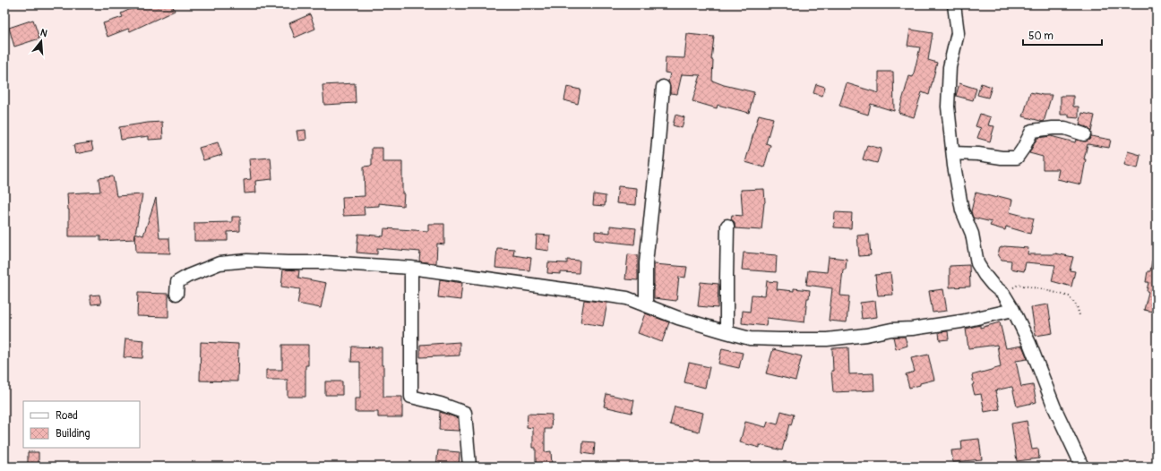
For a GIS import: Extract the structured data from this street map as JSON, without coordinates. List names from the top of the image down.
{
  "legend": ["Road", "Building"],
  "scale_bar": "50 m",
  "north": "top"
}
